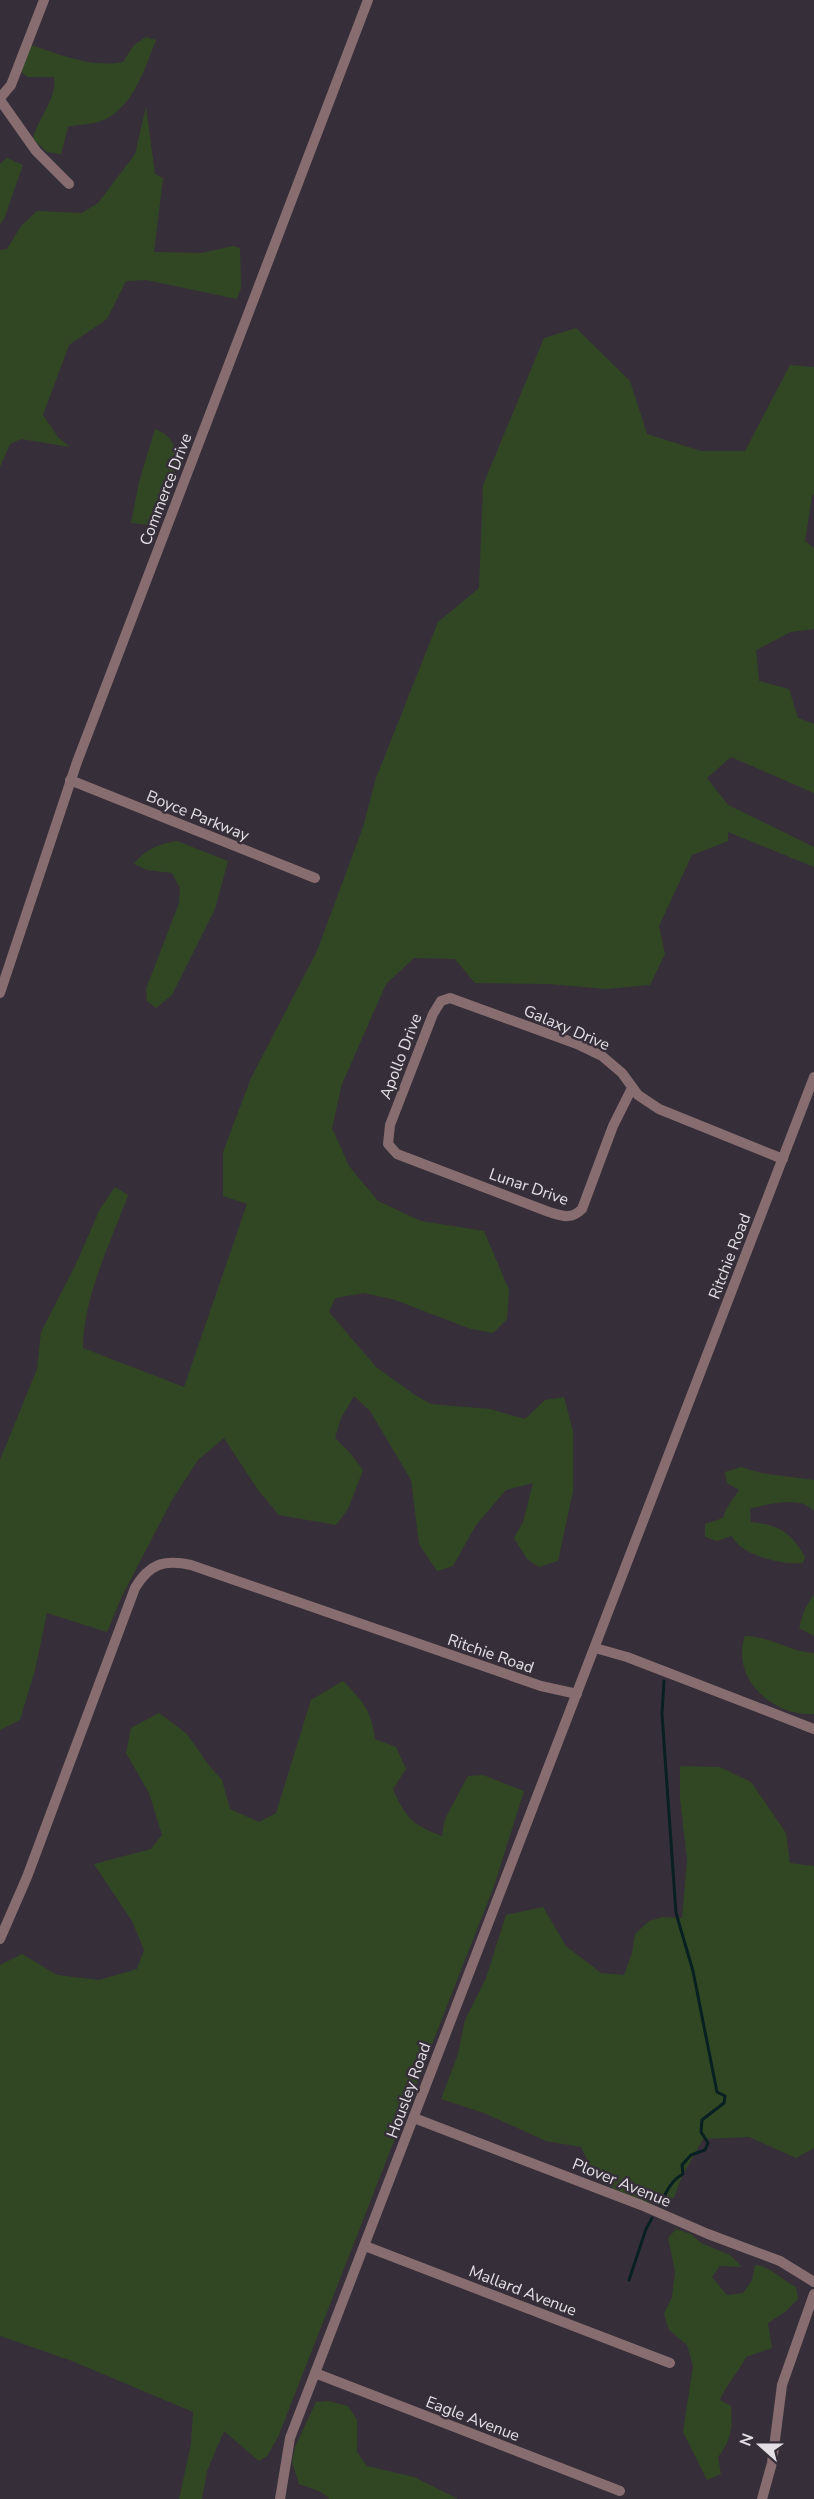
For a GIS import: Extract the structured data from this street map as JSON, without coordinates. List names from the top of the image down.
{
  "streets": {
    "street": [
      "Commerce Drive",
      "Boyce Parkway",
      "Galaxy Drive",
      "Apollo Drive",
      "Lunar Drive",
      "Ritchie Road",
      "Housley Road",
      "Plover Avenue",
      "Mallard Avenue",
      "Eagle Avenue"
    ]
  },
  "crossings": [
    ["Commerce Drive", "Boyce Parkway"],
    ["Galaxy Drive", "Apollo Drive"],
    ["Galaxy Drive", "Lunar Drive"],
    ["Galaxy Drive", "Ritchie Road"],
    ["Apollo Drive", "Lunar Drive"],
    ["Ritchie Road", "Housley Road"],
    ["Housley Road", "Plover Avenue"],
    ["Housley Road", "Mallard Avenue"],
    ["Housley Road", "Eagle Avenue"]
  ],
  "north": "left"
}
